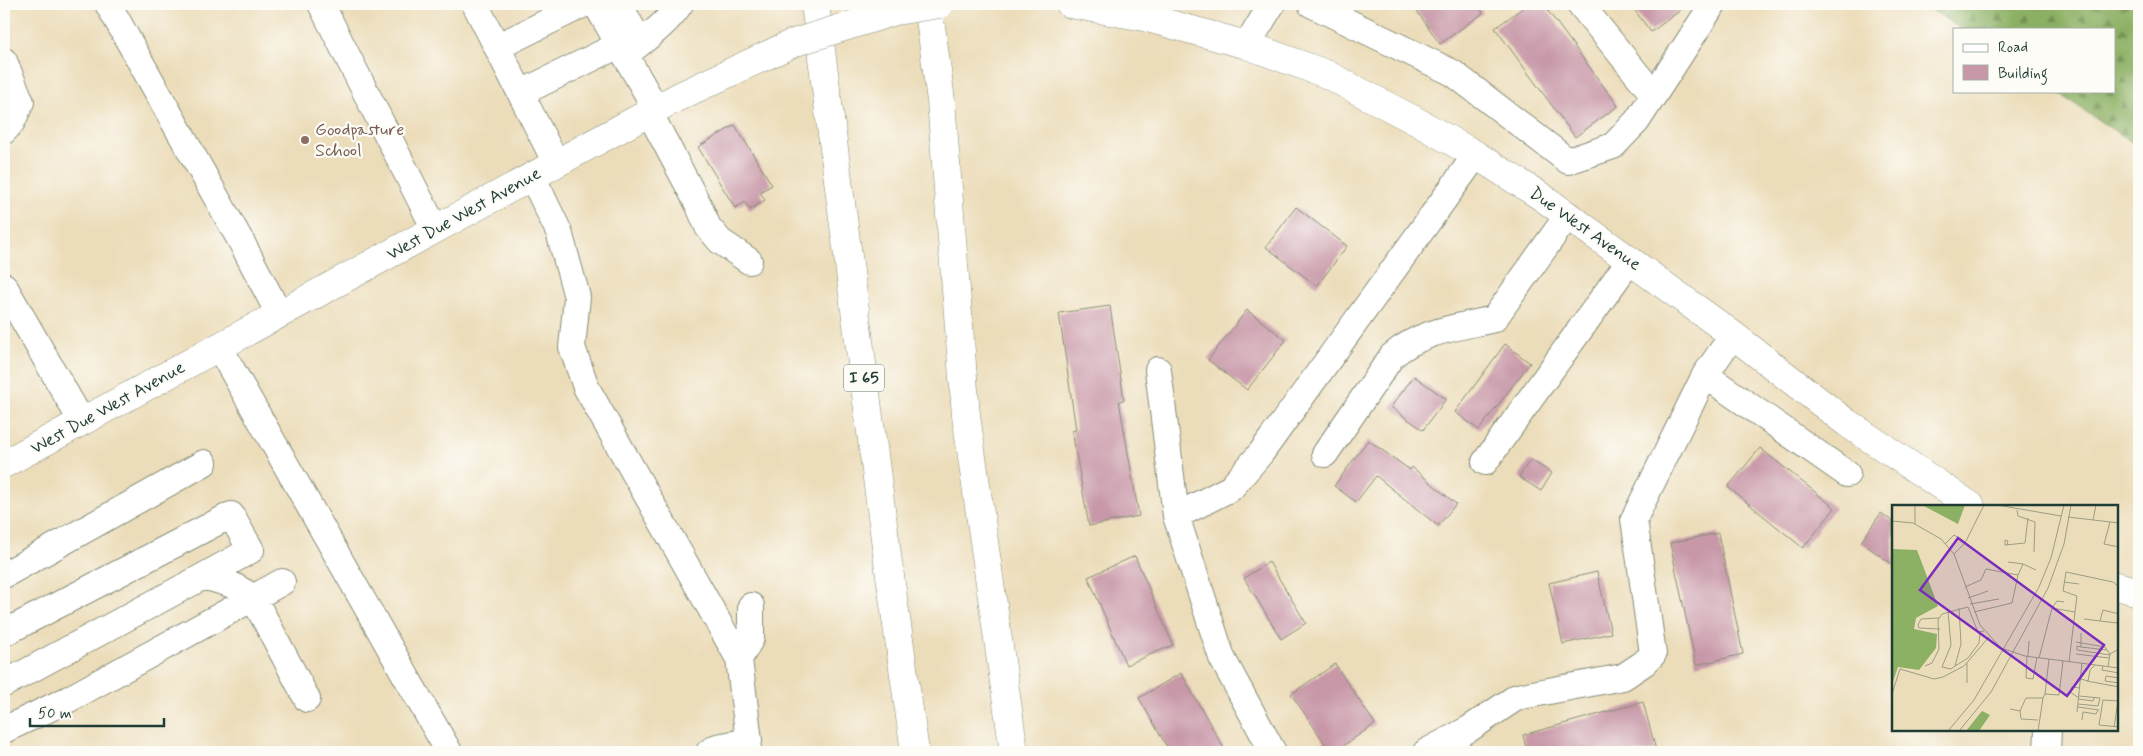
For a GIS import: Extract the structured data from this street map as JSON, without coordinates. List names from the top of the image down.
{
  "streets": {
    "main road": ["West Due West Avenue", "Due West Avenue", "I 65"]
  },
  "places": ["Goodpasture School"],
  "legend": ["Road", "Building"],
  "scale_bar": "50 m"
}
